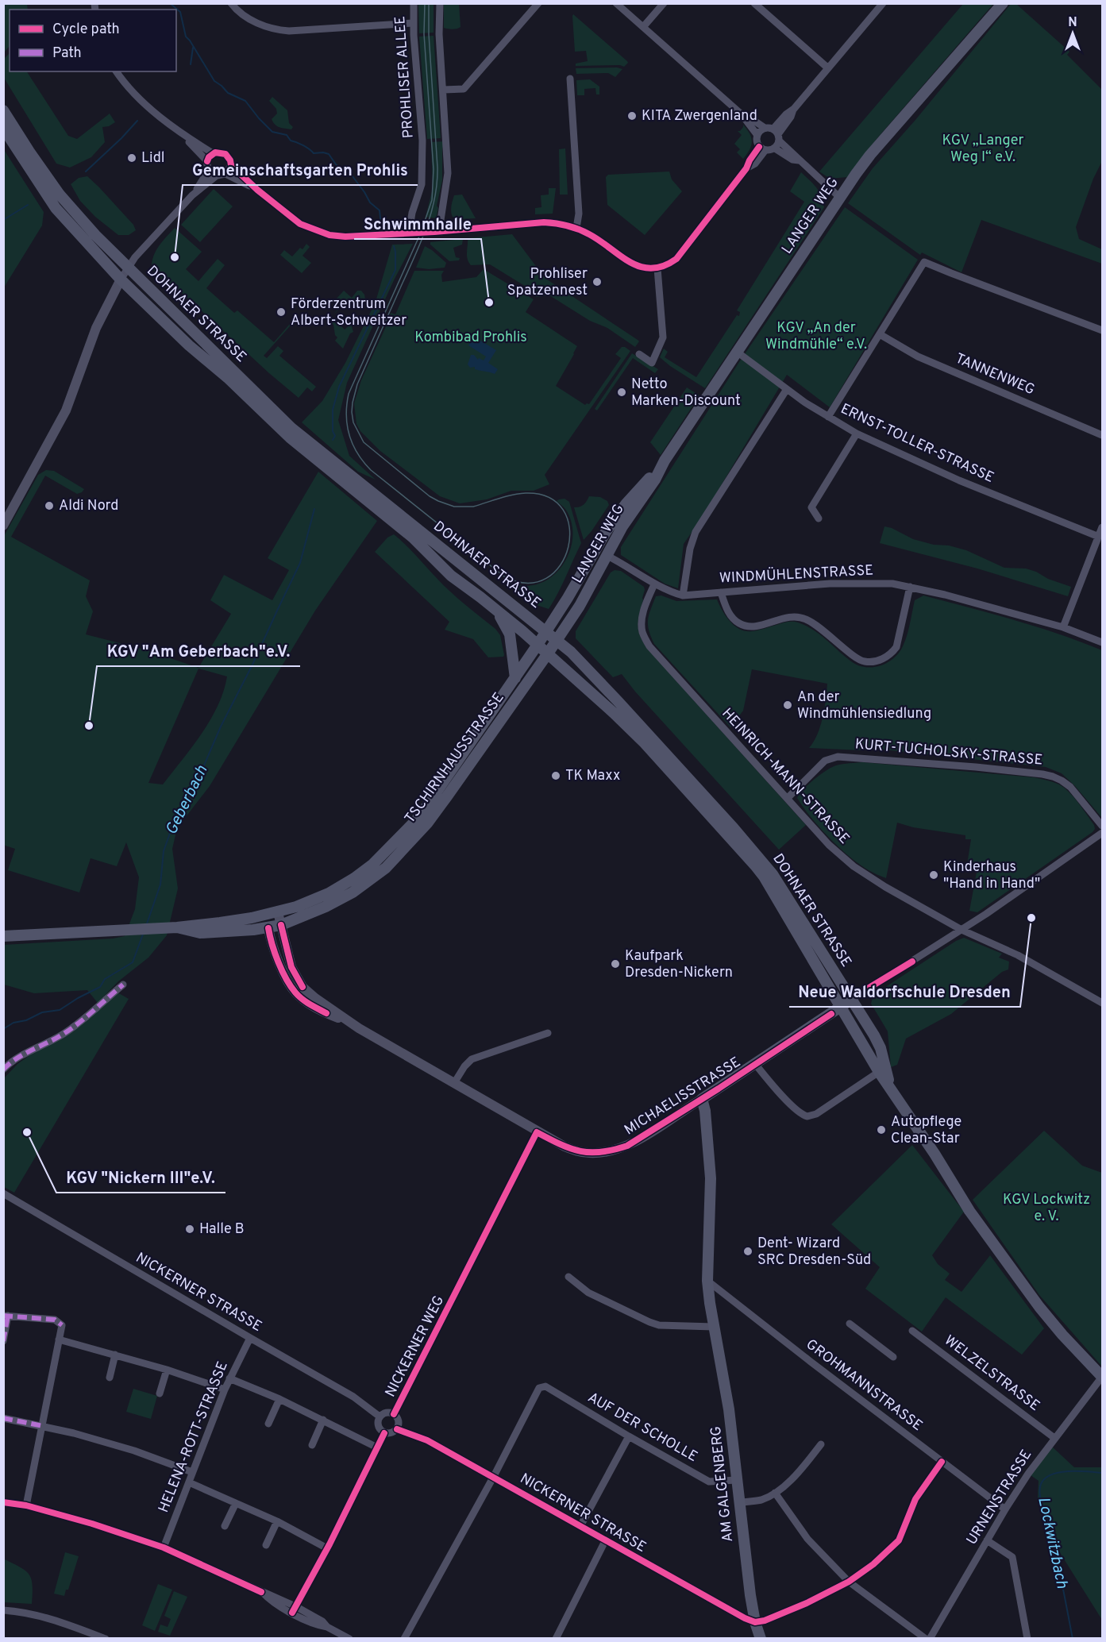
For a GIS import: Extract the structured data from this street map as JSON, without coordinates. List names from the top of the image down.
{
  "streets": {
    "main road": [
      "LANGER WEG",
      "DOHNAER STRASSE",
      "TSCHIRNHAUSSTRASSE",
      "MICHAELISSTRASSE",
      "AM GALGENBERG"
    ],
    "street": [
      "PROHLISER ALLEE",
      "TANNENWEG",
      "ERNST-TOLLER-STRASSE",
      "WINDMÜHLENSTRASSE",
      "KURT-TUCHOLSKY-STRASSE",
      "HEINRICH-MANN-STRASSE",
      "NICKERNER STRASSE",
      "NICKERNER WEG",
      "WELZELSTRASSE",
      "GROHMANNSTRASSE",
      "AUF DER SCHOLLE",
      "HELENA-ROTT-STRASSE",
      "URNENSTRASSE"
    ]
  },
  "crossings": [
    ["LANGER WEG", "DOHNAER STRASSE"],
    ["LANGER WEG", "ERNST-TOLLER-STRASSE"],
    ["LANGER WEG", "WINDMÜHLENSTRASSE"],
    ["LANGER WEG", "TSCHIRNHAUSSTRASSE"],
    ["DOHNAER STRASSE", "TSCHIRNHAUSSTRASSE"],
    ["DOHNAER STRASSE", "MICHAELISSTRASSE"],
    ["DOHNAER STRASSE", "URNENSTRASSE"],
    ["WINDMÜHLENSTRASSE", "HEINRICH-MANN-STRASSE"],
    ["KURT-TUCHOLSKY-STRASSE", "HEINRICH-MANN-STRASSE"],
    ["TSCHIRNHAUSSTRASSE", "MICHAELISSTRASSE"],
    ["MICHAELISSTRASSE", "NICKERNER WEG"],
    ["MICHAELISSTRASSE", "AM GALGENBERG"],
    ["NICKERNER STRASSE", "NICKERNER WEG"],
    ["NICKERNER STRASSE", "AUF DER SCHOLLE"],
    ["NICKERNER STRASSE", "HELENA-ROTT-STRASSE"],
    ["NICKERNER STRASSE", "AM GALGENBERG"],
    ["WELZELSTRASSE", "URNENSTRASSE"],
    ["GROHMANNSTRASSE", "AM GALGENBERG"],
    ["GROHMANNSTRASSE", "URNENSTRASSE"],
    ["AUF DER SCHOLLE", "AM GALGENBERG"]
  ],
  "water": ["Geberbach", "Lockwitzbach"],
  "parks": [
    "KGV „Langer Weg I“ e.V.",
    "KGV „An der Windmühle“ e.V.",
    "Kombibad Prohlis",
    "KGV Lockwitz e. V."
  ],
  "places": [
    "KITA Zwergenland",
    "Lidl",
    "Gemeinschaftsgarten Prohlis",
    "Prohliser Spatzennest",
    "Schwimmhalle",
    "Förderzentrum Albert-Schweitzer",
    "Netto Marken-Discount",
    "Aldi Nord",
    "An der Windmühlensiedlung",
    "KGV \"Am Geberbach\"e.V.",
    "TK Maxx",
    "Kinderhaus \"Hand in Hand\"",
    "Neue Waldorfschule Dresden",
    "Kaufpark Dresden-Nickern",
    "Autopflege Clean-Star",
    "KGV \"Nickern III\"e.V.",
    "Halle B",
    "Dent- Wizard SRC Dresden-Süd"
  ],
  "legend": ["Cycle path", "Path"],
  "north": "top"
}
